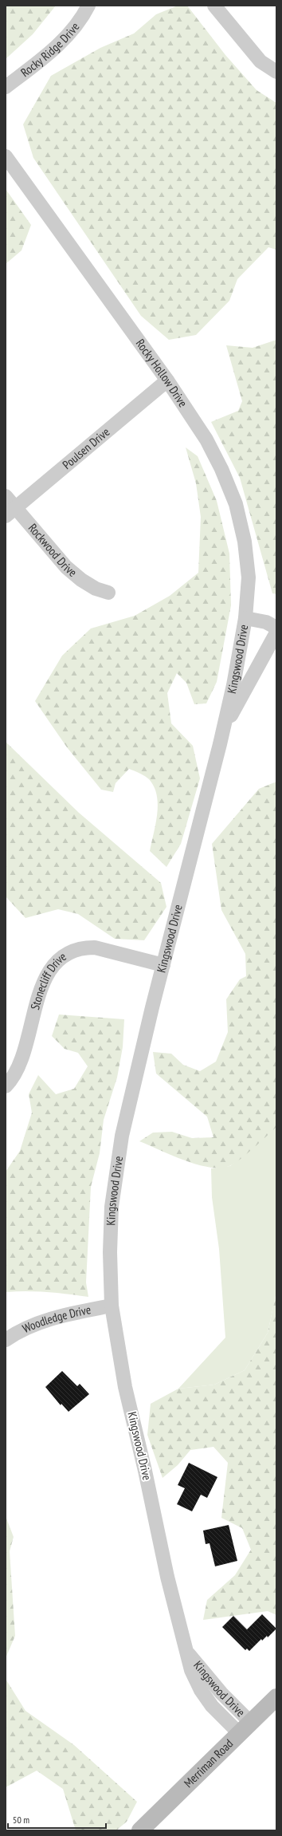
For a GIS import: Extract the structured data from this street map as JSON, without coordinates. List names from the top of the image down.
{
  "streets": {
    "main road": ["Merriman Road"],
    "street": [
      "Rocky Ridge Drive",
      "Rocky Hollow Drive",
      "Poulsen Drive",
      "Rockwood Drive",
      "Kingswood Drive",
      "Stonecliff Drive",
      "Woodledge Drive"
    ]
  },
  "crossings": [
    ["Rocky Hollow Drive", "Poulsen Drive"],
    ["Rocky Hollow Drive", "Kingswood Drive"],
    ["Poulsen Drive", "Rockwood Drive"],
    ["Kingswood Drive", "Stonecliff Drive"],
    ["Kingswood Drive", "Woodledge Drive"],
    ["Kingswood Drive", "Merriman Road"]
  ],
  "scale_bar": "50 m"
}
